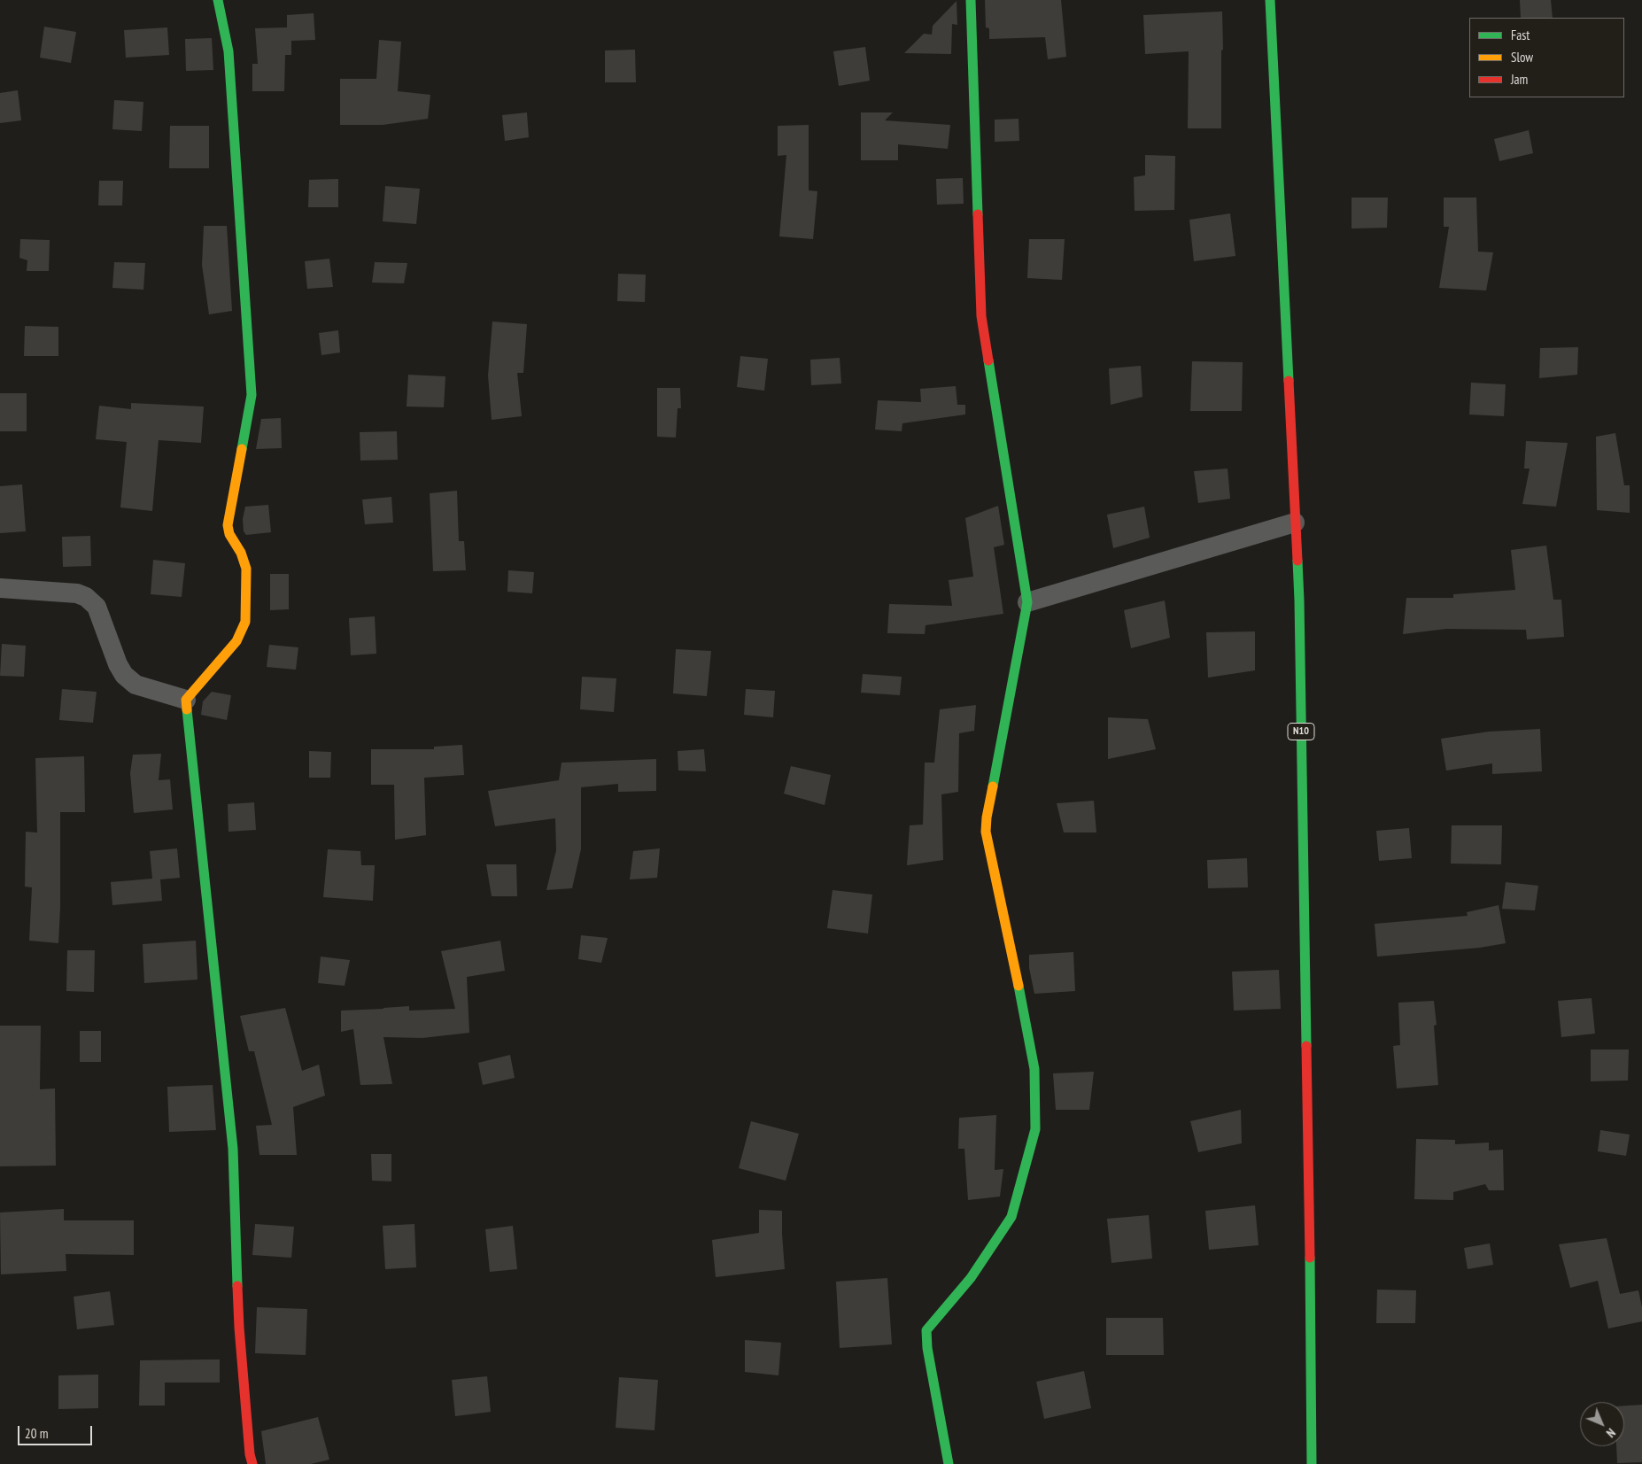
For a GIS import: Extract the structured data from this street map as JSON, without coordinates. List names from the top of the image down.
{
  "streets": {
    "street": ["N10"]
  },
  "legend": ["Fast", "Slow", "Jam"],
  "scale_bar": "20 m",
  "north": "bottom right"
}
